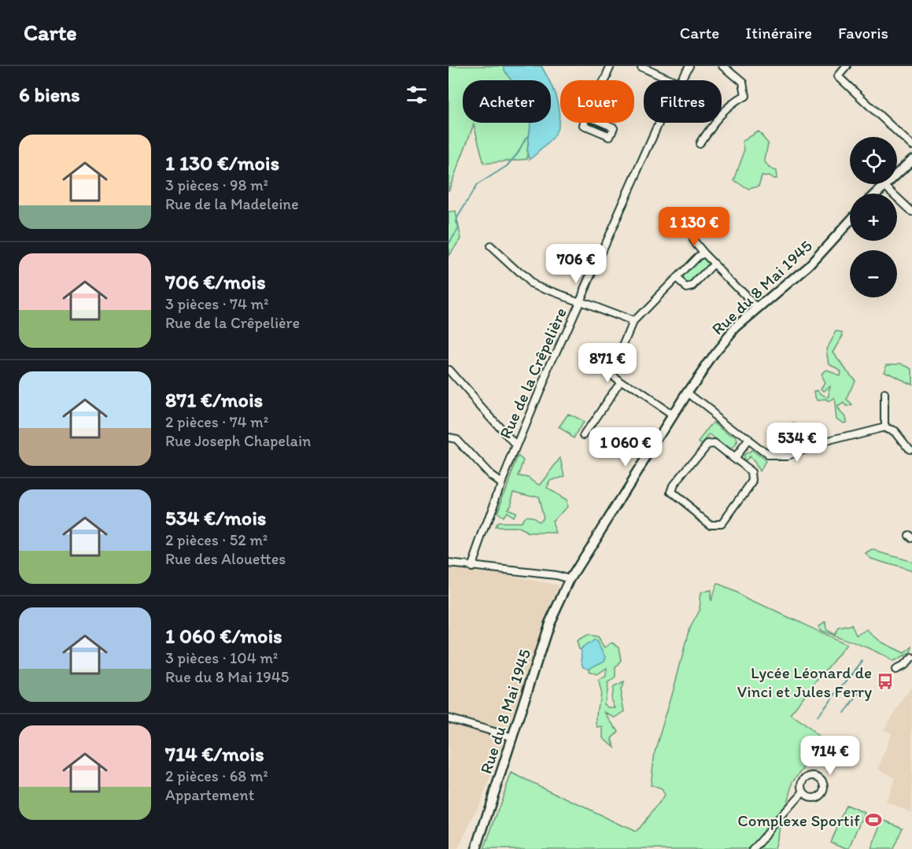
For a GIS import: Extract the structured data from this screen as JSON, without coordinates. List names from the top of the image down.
{
  "streets": {
    "main road": ["Rue du 8 Mai 1945"],
    "street": ["Rue de la Crêpelière"]
  },
  "places": {
    "bus stop": ["Lycée Léonard de Vinci et Jules Ferry"],
    "sports": ["Complexe Sportif"]
  },
  "page": {
    "header": "Carte",
    "nav": ["Carte", "Itinéraire", "Favoris"],
    "heading": "6 biens",
    "chip": ["Acheter", "Louer", "Filtres"],
    "list": [
      {
        "name": "1 130 €/mois",
        "note": "3 pièces · 98 m² · Rue de la Madeleine"
      },
      {
        "name": "706 €/mois",
        "note": "3 pièces · 74 m² · Rue de la Crêpelière"
      },
      {
        "name": "871 €/mois",
        "note": "2 pièces · 74 m² · Rue Joseph Chapelain"
      },
      {
        "name": "534 €/mois",
        "note": "2 pièces · 52 m² · Rue des Alouettes"
      },
      {
        "name": "1 060 €/mois",
        "note": "3 pièces · 104 m² · Rue du 8 Mai 1945"
      },
      {
        "name": "714 €/mois",
        "note": "2 pièces · 68 m² · Appartement"
      }
    ],
    "map_buttons": ["+", "−"],
    "price": [
      "1 130 €",
      "706 €",
      "871 €",
      "534 €",
      "1 060 €",
      "714 €"
    ]
  }
}
